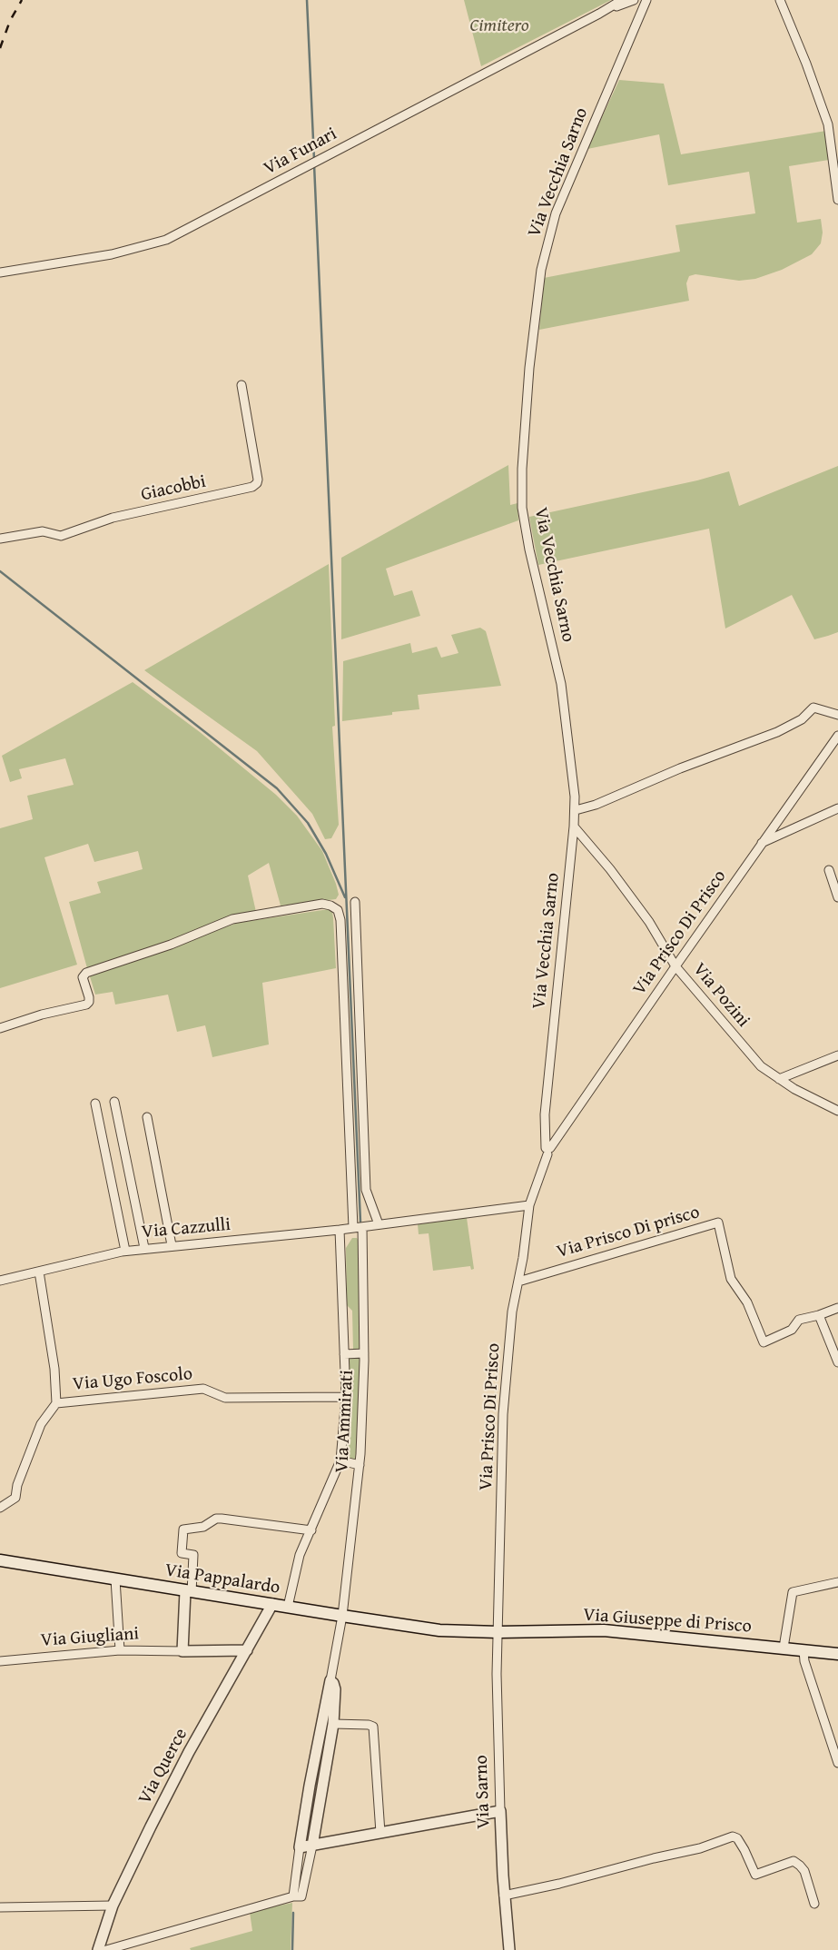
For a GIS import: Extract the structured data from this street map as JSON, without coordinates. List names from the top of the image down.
{
  "streets": {
    "main road": ["Via Pappalardo", "Via Giuseppe di Prisco"],
    "street": [
      "Via Funari",
      "Via Vecchia Sarno",
      "Giacobbi",
      "Via Prisco Di Prisco",
      "Via Pozini",
      "Via Cazzulli",
      "Via Prisco Di prisco",
      "Via Ugo Foscolo",
      "Via Ammirati",
      "Via Giugliani",
      "Via Querce",
      "Via Sarno"
    ]
  },
  "crossings": [
    ["Via Vecchia Sarno", "Via Prisco Di Prisco"],
    ["Via Vecchia Sarno", "Via Pozini"],
    ["Via Prisco Di Prisco", "Via Pozini"],
    ["Via Prisco Di Prisco", "Via Cazzulli"],
    ["Via Prisco Di Prisco", "Via Prisco Di prisco"],
    ["Via Prisco Di Prisco", "Via Giuseppe di Prisco"],
    ["Via Prisco Di Prisco", "Via Sarno"],
    ["Via Cazzulli", "Via Ammirati"],
    ["Via Ugo Foscolo", "Via Ammirati"],
    ["Via Ammirati", "Via Pappalardo"],
    ["Via Pappalardo", "Via Giuseppe di Prisco"],
    ["Via Pappalardo", "Via Querce"],
    ["Via Giuseppe di Prisco", "Via Sarno"],
    ["Via Giugliani", "Via Querce"]
  ],
  "parks": ["Cimitero"]
}
